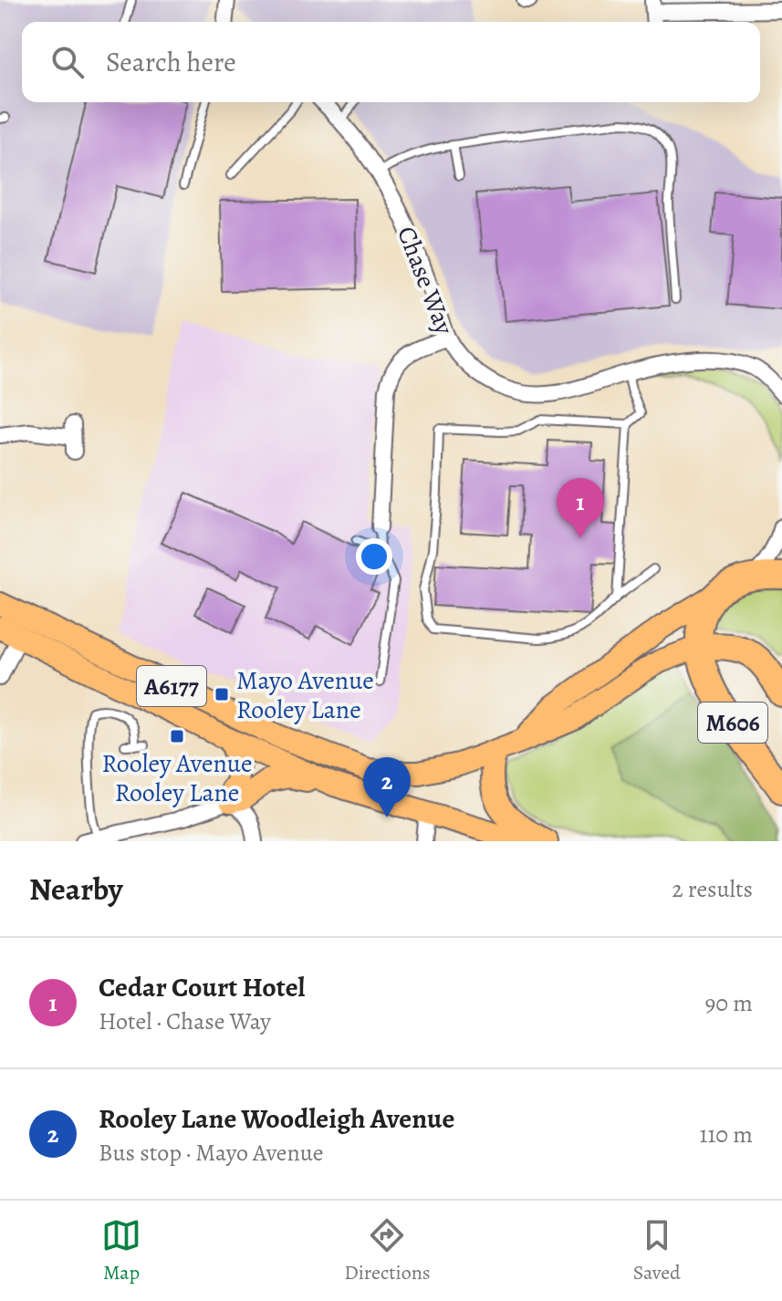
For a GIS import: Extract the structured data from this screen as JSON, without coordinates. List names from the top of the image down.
{
  "streets": {
    "highway": ["A6177", "M606"],
    "street": ["Chase Way"]
  },
  "crossings": [
    ["A6177", "M606"]
  ],
  "places": {
    "transit": ["Mayo Avenue Rooley Lane", "Rooley Avenue Rooley Lane"]
  },
  "page": {
    "search": "Search here",
    "pins": ["1", "2"],
    "heading": ["Nearby", "2 results"],
    "list": [
      {
        "mark": "1",
        "name": "Cedar Court Hotel",
        "note": "Hotel · Chase Way",
        "value": "90 m"
      },
      {
        "mark": "2",
        "name": "Rooley Lane Woodleigh Avenue",
        "note": "Bus stop · Mayo Avenue",
        "value": "110 m"
      }
    ],
    "nav": ["Map", "Directions", "Saved"]
  }
}
